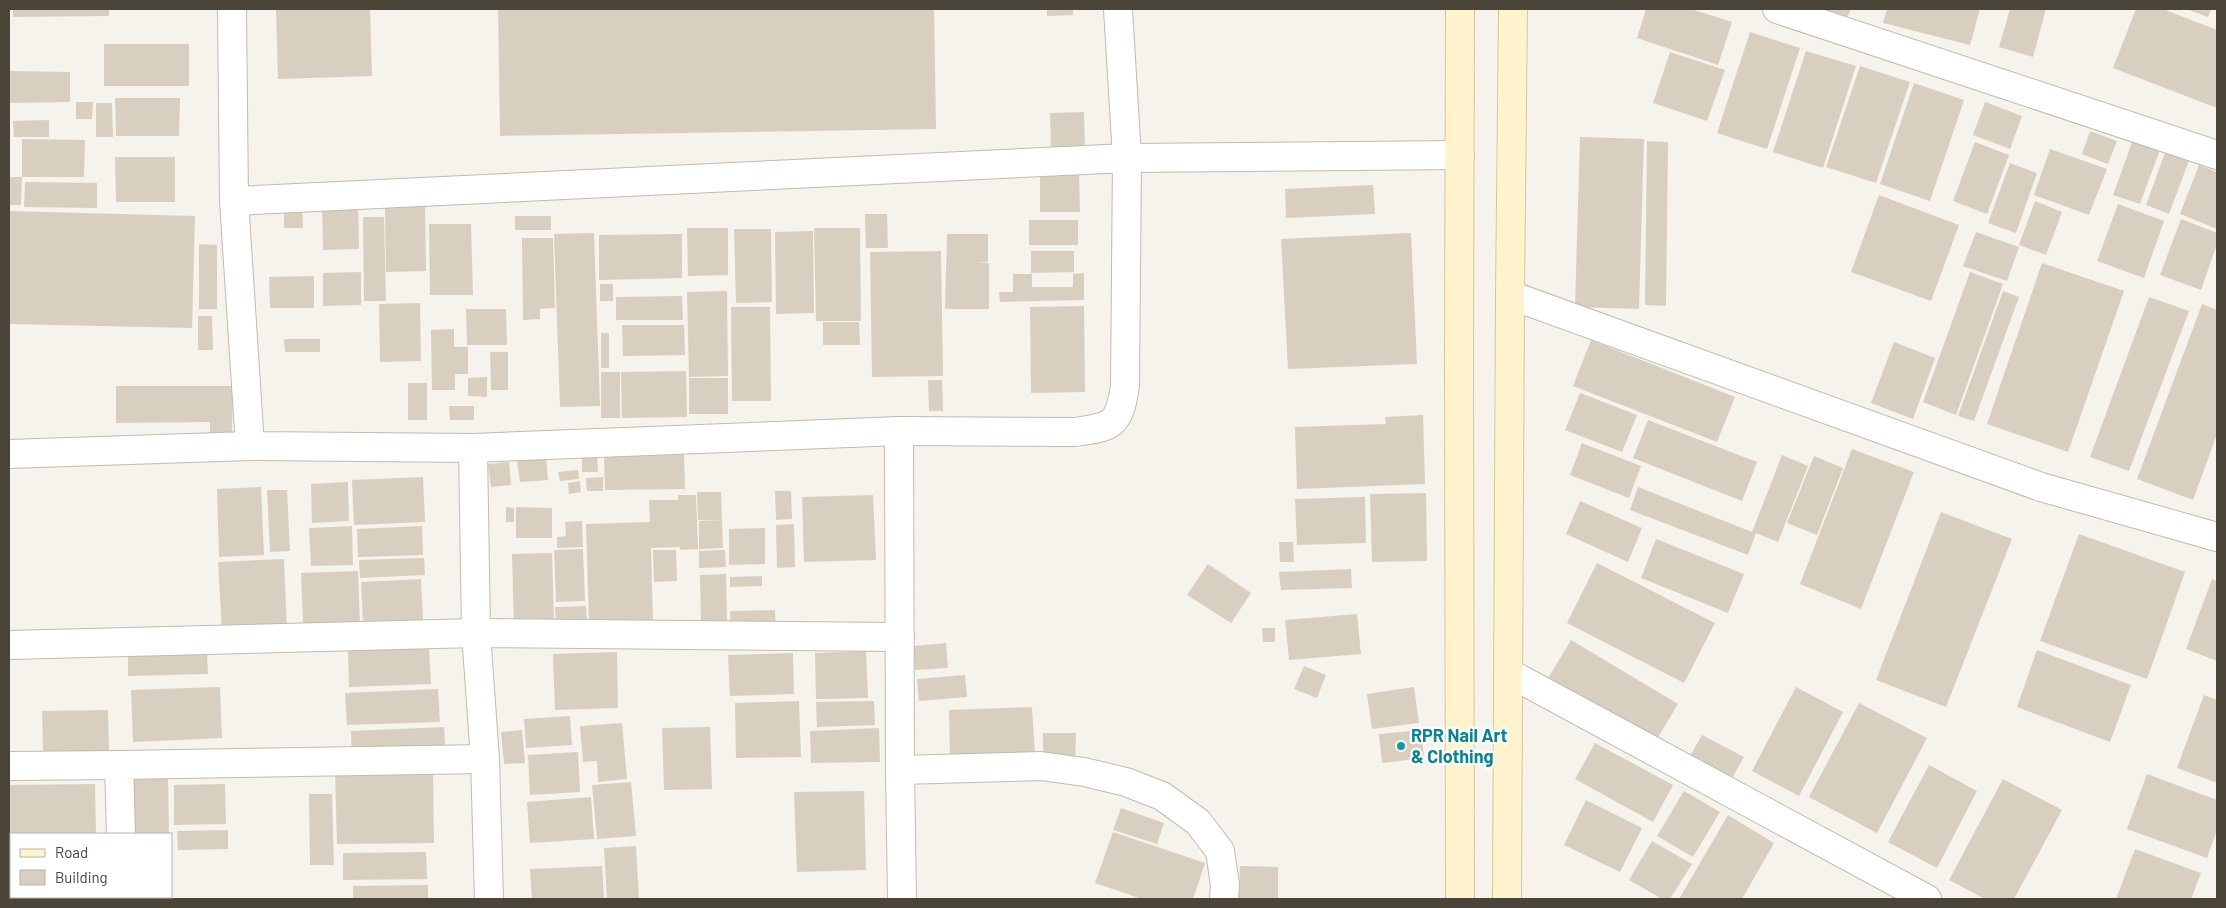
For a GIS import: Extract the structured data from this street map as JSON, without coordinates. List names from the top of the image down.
{
  "places": ["RPR Nail Art & Clothing"],
  "legend": ["Road", "Building"]
}
